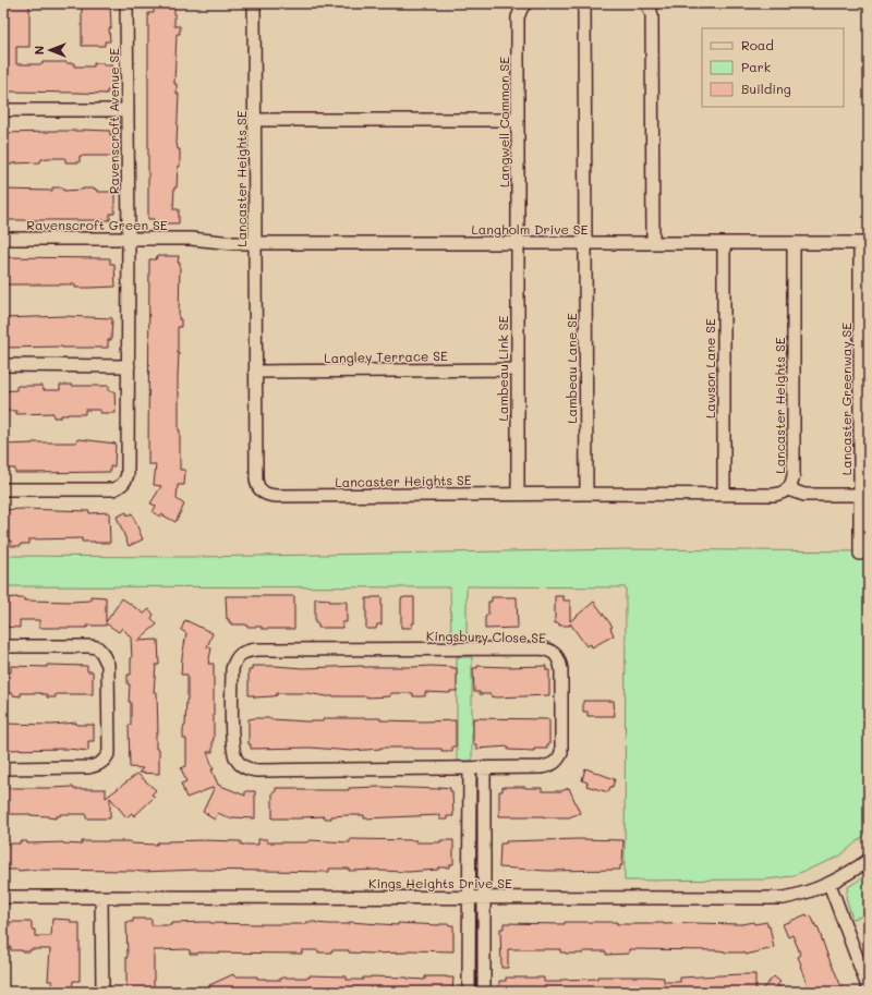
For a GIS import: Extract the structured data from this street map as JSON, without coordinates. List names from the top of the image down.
{
  "streets": {
    "street": [
      "Ravenscroft Avenue SE",
      "Langwell Common SE",
      "Lancaster Heights SE",
      "Ravenscroft Green SE",
      "Langholm Drive SE",
      "Langley Terrace SE",
      "Lambeau Link SE",
      "Lambeau Lane SE",
      "Lawson Lane SE",
      "Lancaster Greenway SE",
      "Kingsbury Close SE",
      "Kings Heights Drive SE"
    ]
  },
  "crossings": [
    ["Ravenscroft Avenue SE", "Ravenscroft Green SE"],
    ["Langwell Common SE", "Langholm Drive SE"],
    ["Langwell Common SE", "Lambeau Link SE"],
    ["Lancaster Heights SE", "Langholm Drive SE"],
    ["Lancaster Heights SE", "Langley Terrace SE"],
    ["Lancaster Heights SE", "Lambeau Link SE"],
    ["Lancaster Heights SE", "Lambeau Lane SE"],
    ["Lancaster Heights SE", "Lawson Lane SE"],
    ["Ravenscroft Green SE", "Langholm Drive SE"],
    ["Langholm Drive SE", "Lambeau Link SE"],
    ["Langholm Drive SE", "Lambeau Lane SE"],
    ["Langholm Drive SE", "Lawson Lane SE"],
    ["Langholm Drive SE", "Lancaster Greenway SE"],
    ["Langley Terrace SE", "Lambeau Link SE"]
  ],
  "legend": ["Road", "Park", "Building"],
  "north": "left"
}
